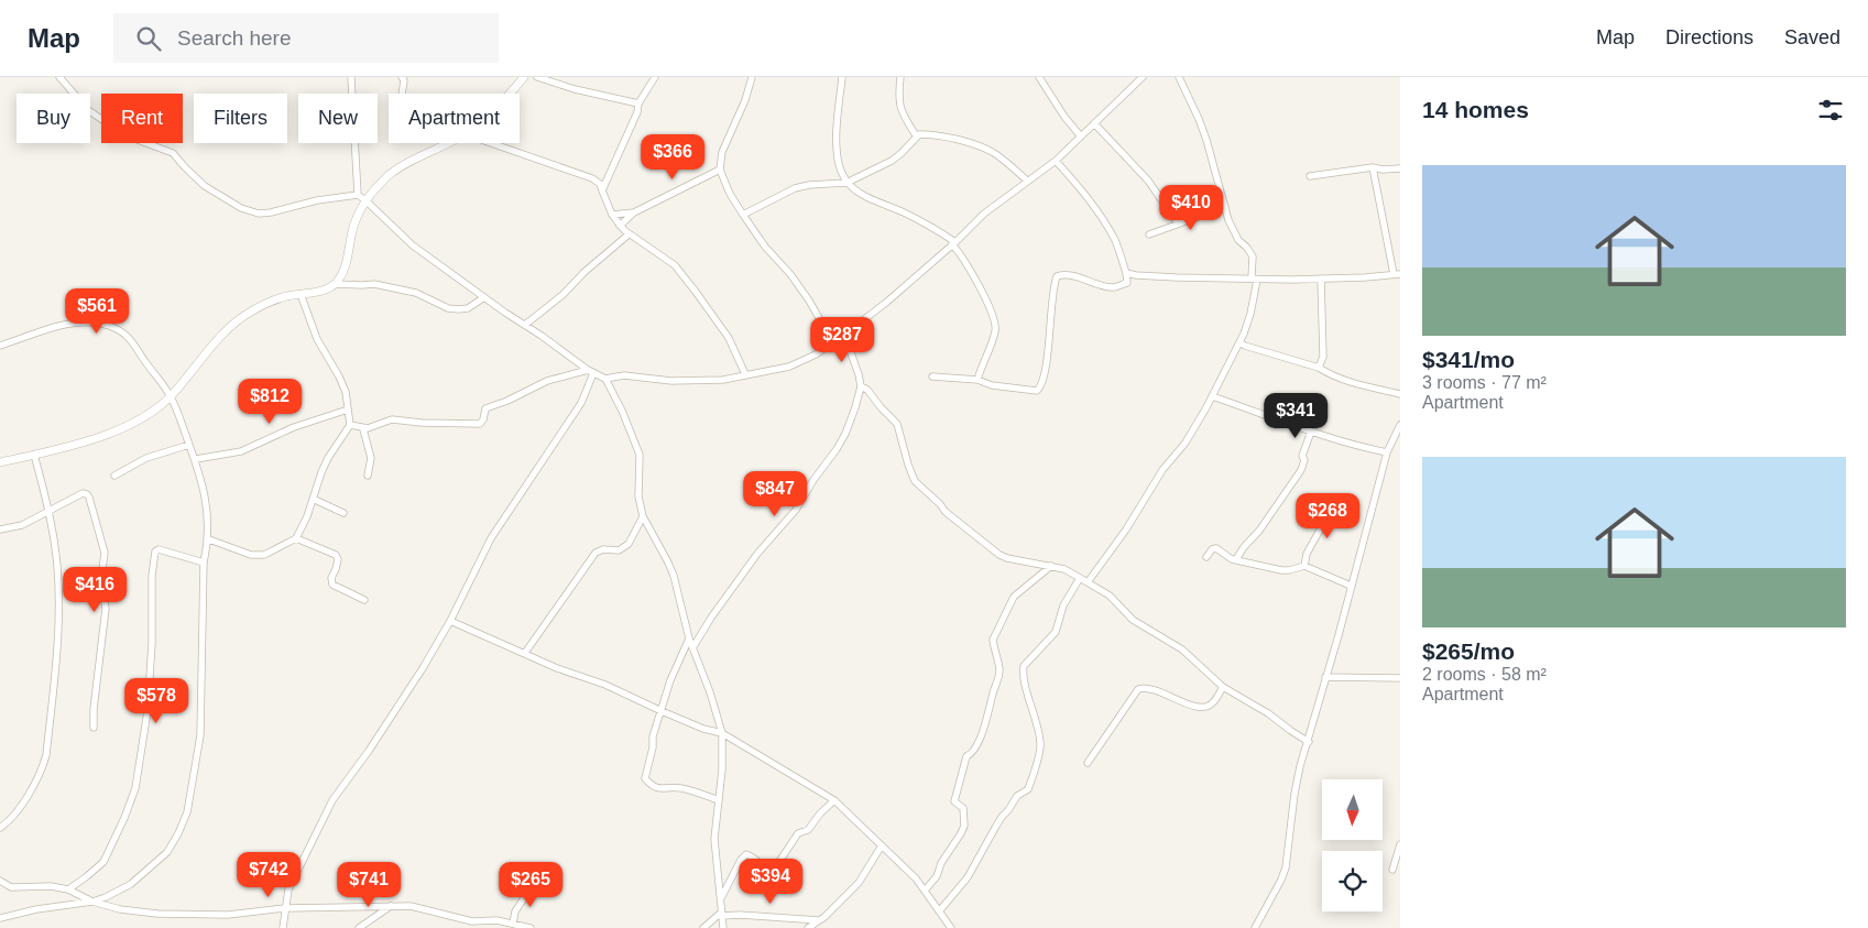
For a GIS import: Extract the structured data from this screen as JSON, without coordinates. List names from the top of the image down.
{
  "north": "bottom",
  "page": {
    "header": "Map",
    "search": "Search here",
    "nav": ["Map", "Directions", "Saved"],
    "heading": "14 homes",
    "chip": [
      "Buy",
      "Rent",
      "Filters",
      "New",
      "Apartment"
    ],
    "price": [
      "$366",
      "$410",
      "$561",
      "$287",
      "$812",
      "$341",
      "$847",
      "$268",
      "$416",
      "$578",
      "$742",
      "$394",
      "$741",
      "$265"
    ],
    "list": [
      {
        "name": "$341/mo",
        "note": "3 rooms · 77 m² · Apartment"
      },
      {
        "name": "$265/mo",
        "note": "2 rooms · 58 m² · Apartment"
      }
    ]
  }
}
